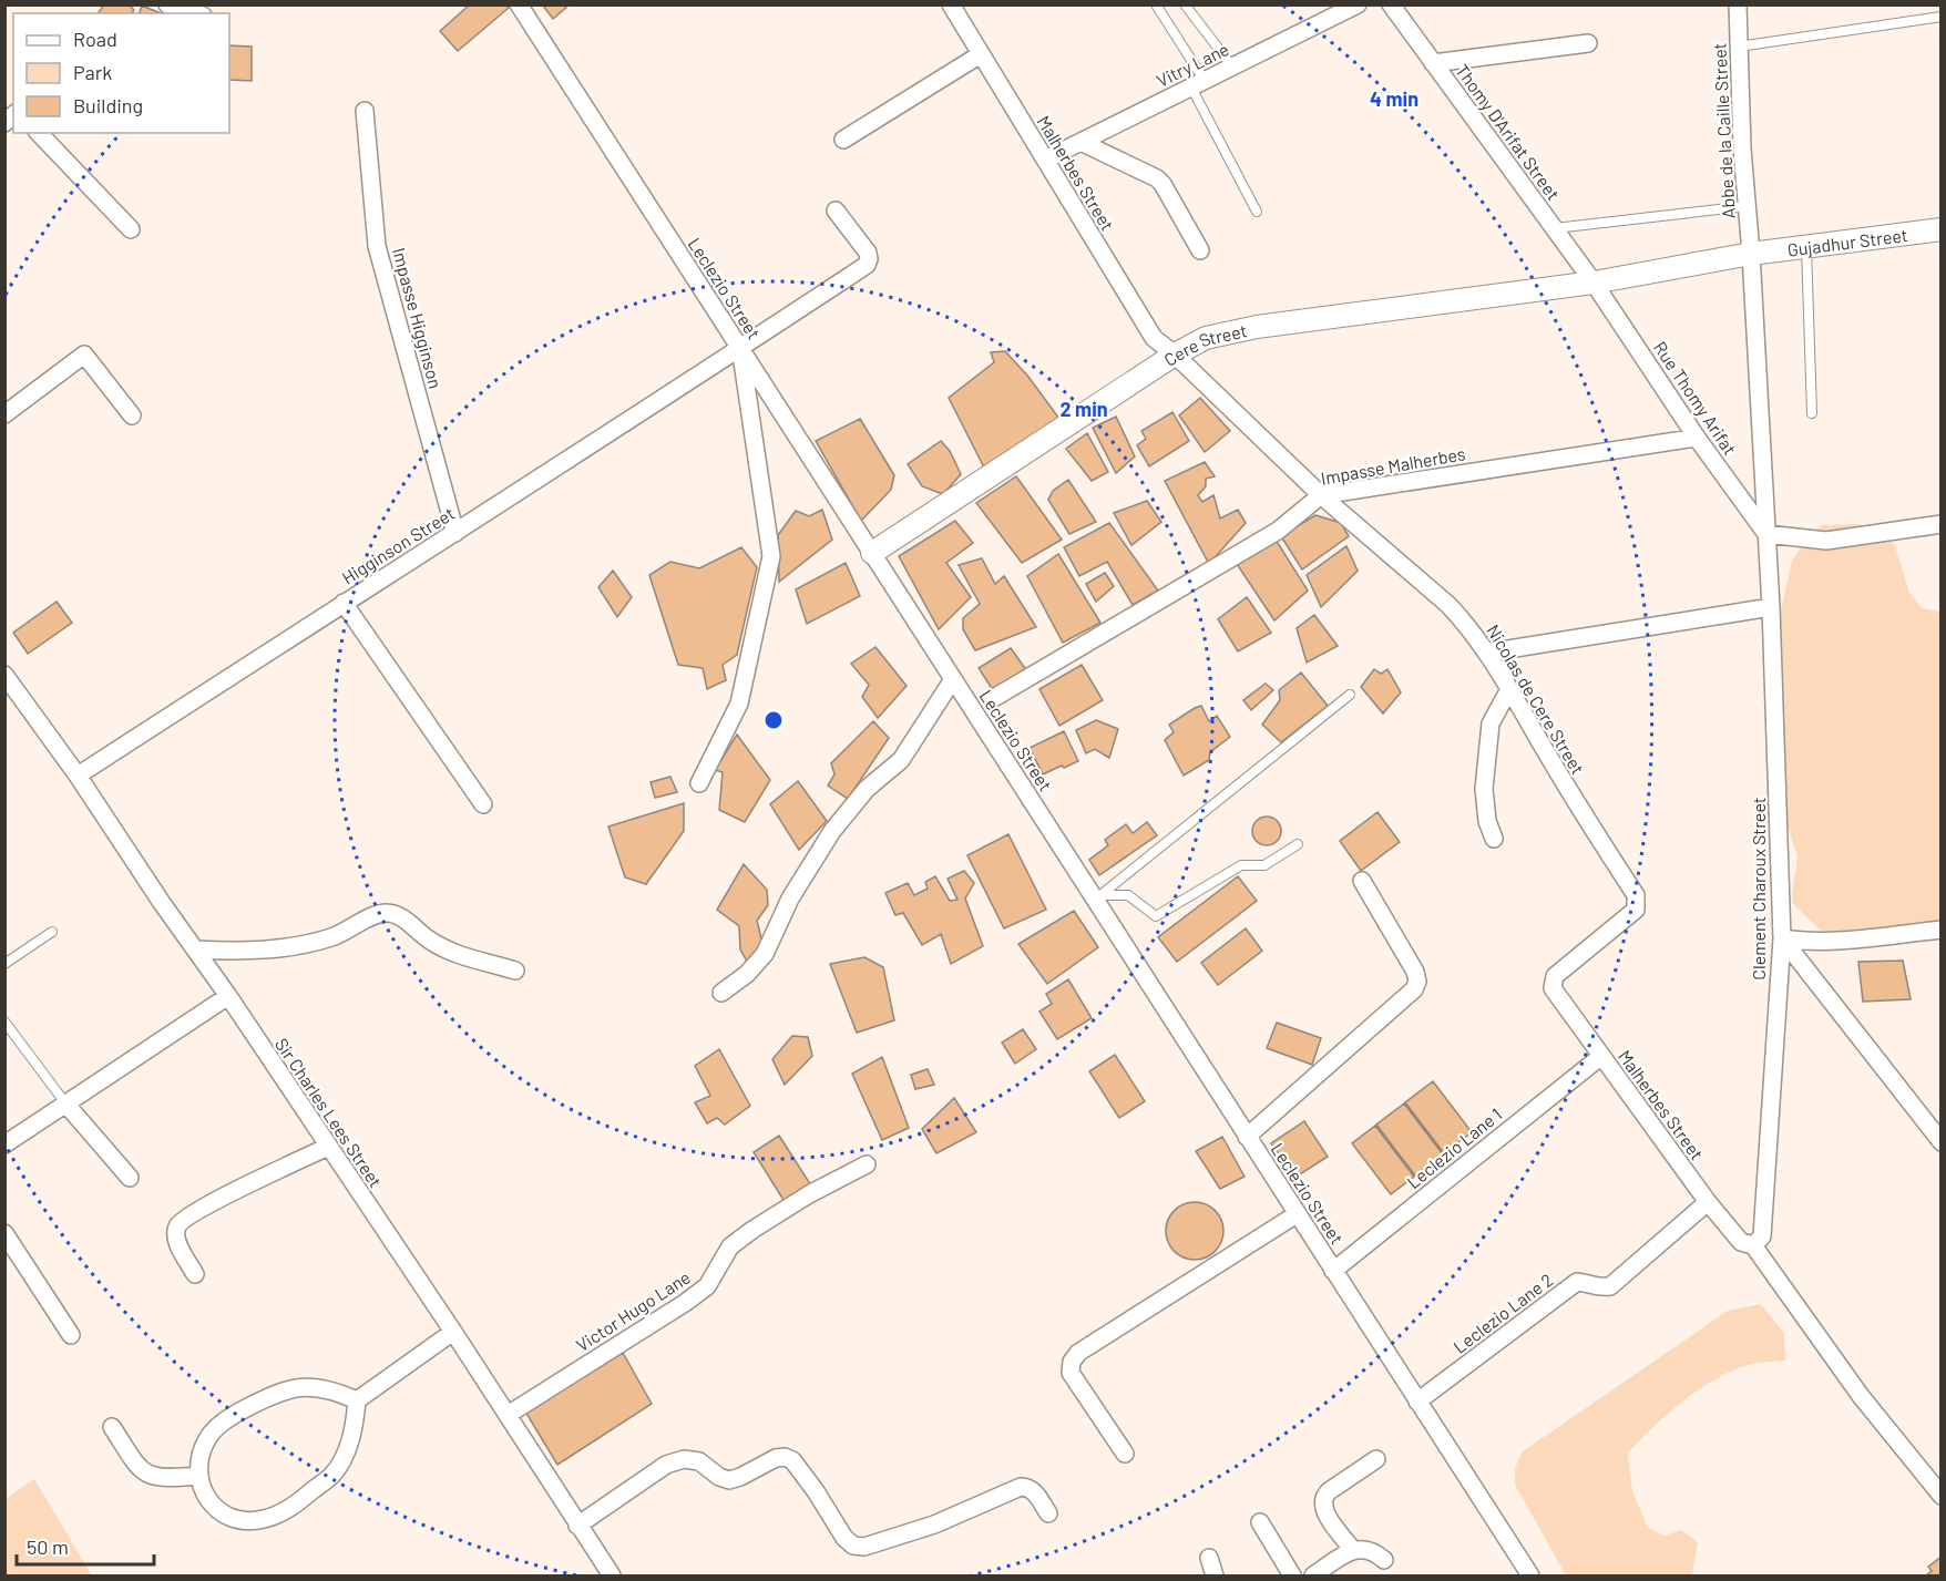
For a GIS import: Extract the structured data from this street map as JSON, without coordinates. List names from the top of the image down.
{
  "streets": {
    "street": [
      "Vitry Lane",
      "Abbe de la Caille Street",
      "Thomy D'Arifat Street",
      "Malherbes Street",
      "Gujadhur Street",
      "Leclezio Street",
      "Impasse Higginson",
      "Cere Street",
      "Rue Thomy Arifat",
      "Impasse Malherbes",
      "Higginson Street",
      "Nicolas de Cere Street",
      "Clement Charoux Street",
      "Sir Charles Lees Street",
      "Leclezio Lane 1",
      "Victor Hugo Lane",
      "Leclezio Lane 2"
    ]
  },
  "crossings": [
    ["Vitry Lane", "Malherbes Street"],
    ["Abbe de la Caille Street", "Gujadhur Street"],
    ["Abbe de la Caille Street", "Clement Charoux Street"],
    ["Thomy D'Arifat Street", "Gujadhur Street"],
    ["Thomy D'Arifat Street", "Cere Street"],
    ["Thomy D'Arifat Street", "Rue Thomy Arifat"],
    ["Malherbes Street", "Cere Street"],
    ["Malherbes Street", "Nicolas de Cere Street"],
    ["Malherbes Street", "Clement Charoux Street"],
    ["Malherbes Street", "Leclezio Lane 1"],
    ["Malherbes Street", "Leclezio Lane 2"],
    ["Gujadhur Street", "Cere Street"],
    ["Gujadhur Street", "Rue Thomy Arifat"],
    ["Gujadhur Street", "Clement Charoux Street"],
    ["Leclezio Street", "Cere Street"],
    ["Leclezio Street", "Higginson Street"],
    ["Leclezio Street", "Leclezio Lane 1"],
    ["Leclezio Street", "Leclezio Lane 2"],
    ["Impasse Higginson", "Higginson Street"],
    ["Cere Street", "Rue Thomy Arifat"],
    ["Cere Street", "Nicolas de Cere Street"],
    ["Rue Thomy Arifat", "Impasse Malherbes"],
    ["Rue Thomy Arifat", "Clement Charoux Street"],
    ["Impasse Malherbes", "Nicolas de Cere Street"],
    ["Higginson Street", "Sir Charles Lees Street"],
    ["Sir Charles Lees Street", "Victor Hugo Lane"]
  ],
  "legend": ["Road", "Park", "Building"],
  "scale_bar": "50 m",
  "rings": ["4 min", "2 min"]
}
